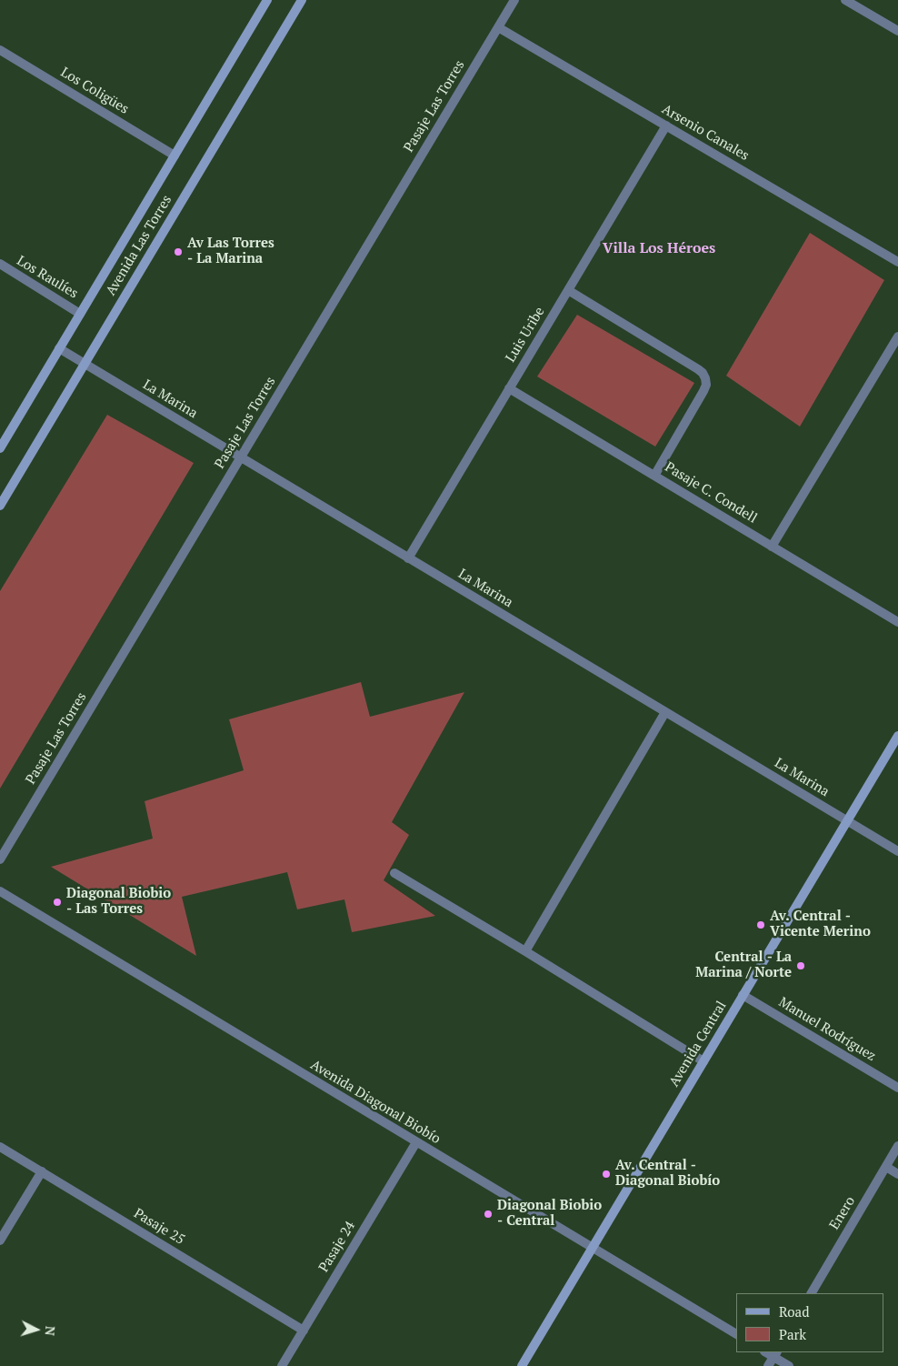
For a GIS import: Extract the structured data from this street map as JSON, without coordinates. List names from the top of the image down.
{
  "streets": {
    "street": [
      "Los Coligües",
      "Pasaje Las Torres",
      "Arsenio Canales",
      "Avenida Las Torres",
      "Los Raulíes",
      "Luis Uribe",
      "La Marina",
      "Pasaje C. Condell",
      "Manuel Rodríguez",
      "Avenida Central",
      "Avenida Diagonal Biobío",
      "Enero",
      "Pasaje 25",
      "Pasaje 24"
    ]
  },
  "crossings": [
    ["Los Coligües", "Avenida Las Torres"],
    ["Pasaje Las Torres", "Arsenio Canales"],
    ["Pasaje Las Torres", "La Marina"],
    ["Arsenio Canales", "Luis Uribe"],
    ["Avenida Las Torres", "Los Raulíes"],
    ["Avenida Las Torres", "La Marina"],
    ["Luis Uribe", "La Marina"],
    ["Luis Uribe", "Pasaje C. Condell"],
    ["La Marina", "Avenida Central"],
    ["Manuel Rodríguez", "Avenida Central"],
    ["Avenida Central", "Avenida Diagonal Biobío"],
    ["Avenida Diagonal Biobío", "Pasaje 24"],
    ["Pasaje 25", "Pasaje 24"]
  ],
  "districts": ["Villa Los Héroes"],
  "places": [
    "Av Las Torres - La Marina",
    "Diagonal Biobio - Las Torres",
    "Av. Central - Vicente Merino",
    "Central - La Marina / Norte",
    "Av. Central - Diagonal Biobío",
    "Diagonal Biobio - Central"
  ],
  "legend": ["Road", "Park"],
  "north": "right"
}
